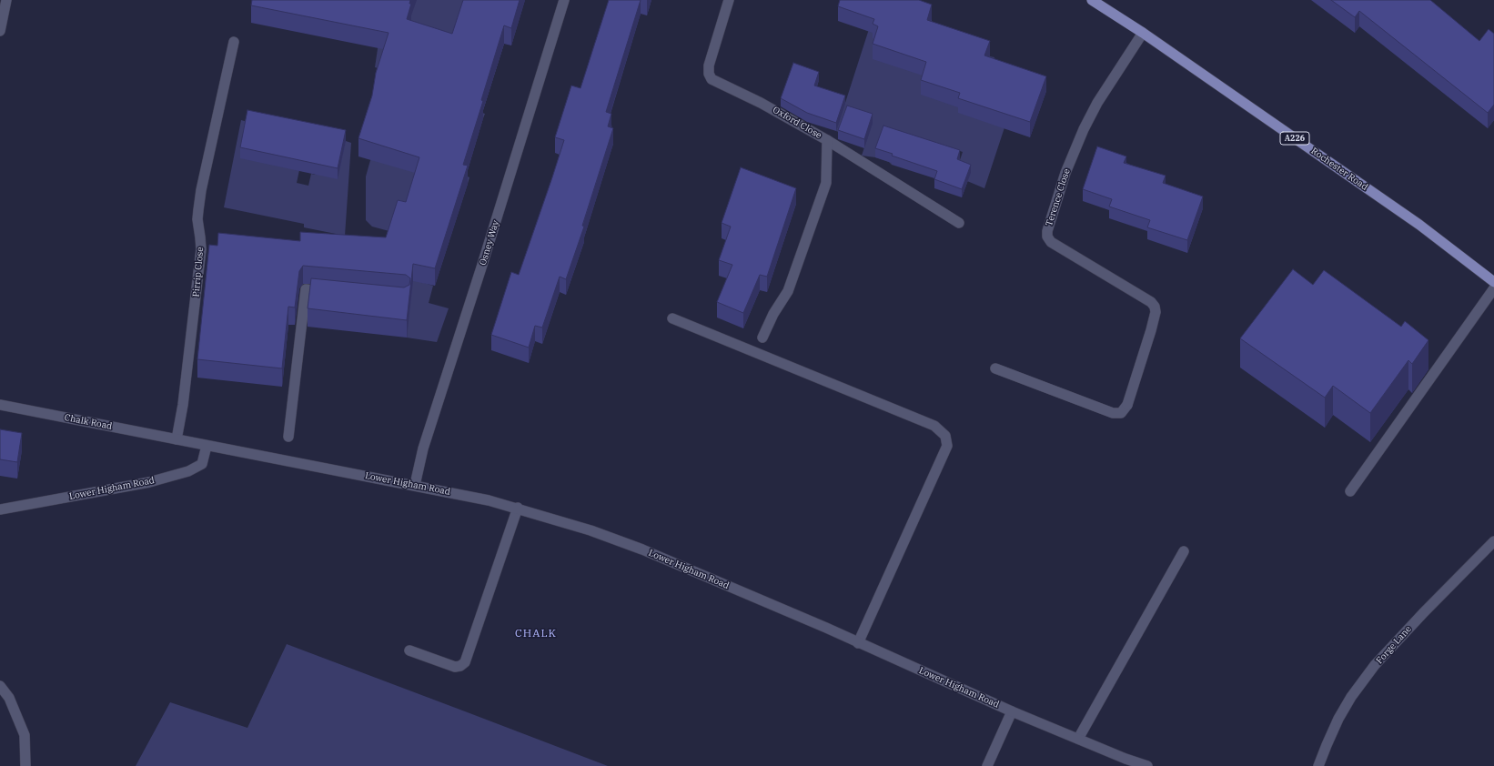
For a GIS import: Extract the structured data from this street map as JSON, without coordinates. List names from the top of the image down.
{
  "streets": {
    "main road": ["A226", "Rochester Road"],
    "street": [
      "Oxford Close",
      "Terence Close",
      "Osney Way",
      "Pirrip Close",
      "Chalk Road",
      "Lower Higham Road",
      "Forge Lane"
    ]
  },
  "crossings": [
    ["Rochester Road", "Terence Close"],
    ["Osney Way", "Lower Higham Road"],
    ["Pirrip Close", "Chalk Road"],
    ["Pirrip Close", "Lower Higham Road"],
    ["Chalk Road", "Lower Higham Road"]
  ],
  "districts": ["CHALK"]
}
